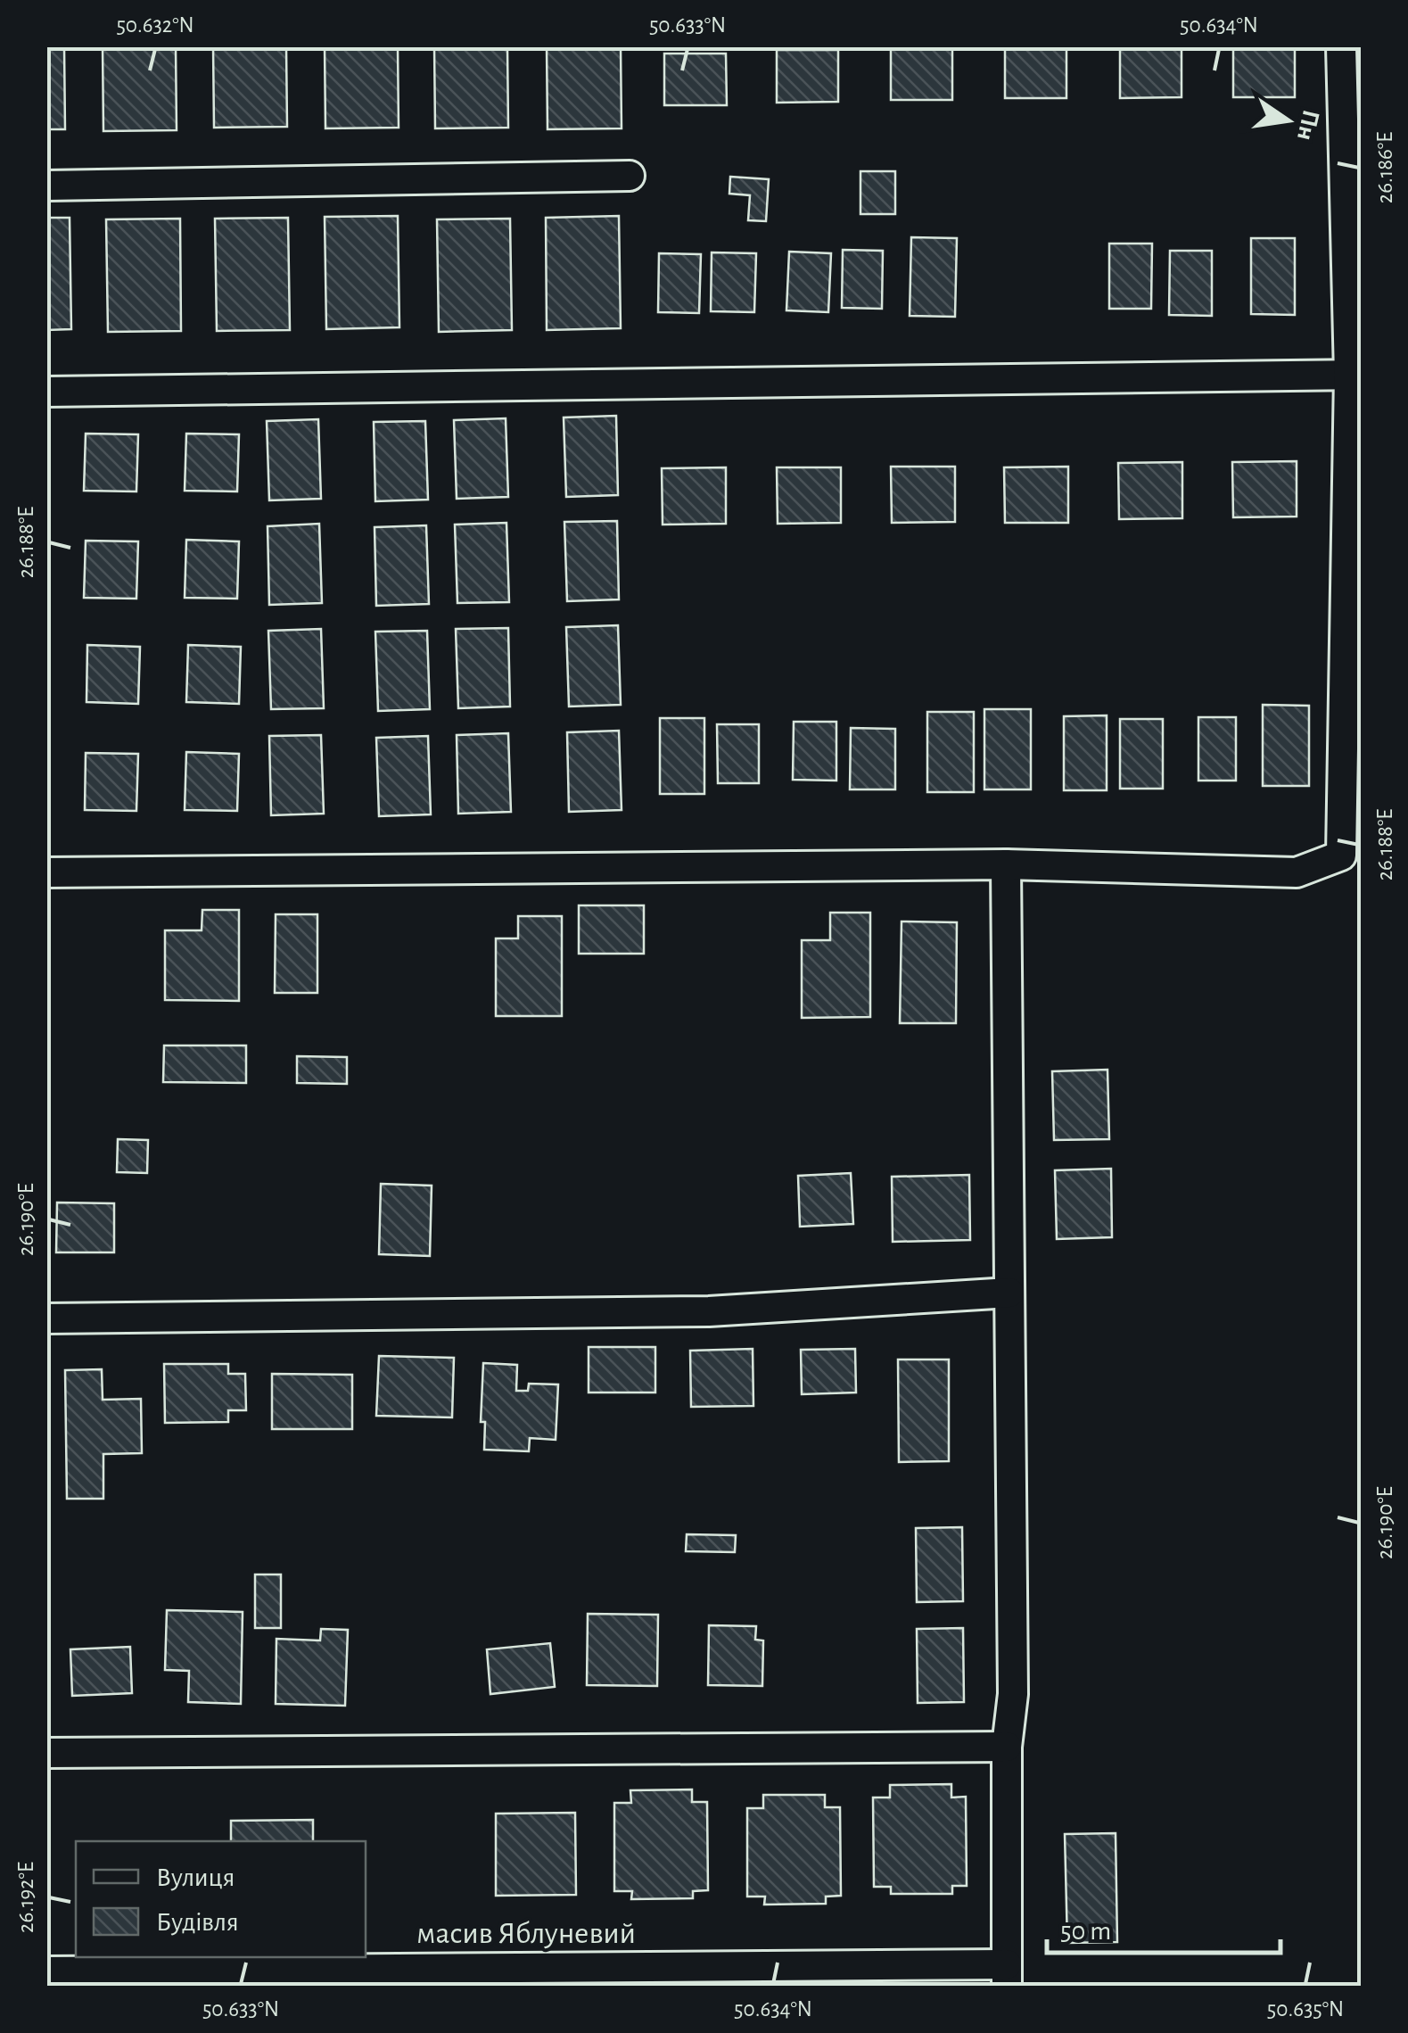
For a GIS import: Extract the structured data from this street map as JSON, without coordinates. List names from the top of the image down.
{
  "streets": {
    "street": ["масив Яблуневий"]
  },
  "legend": ["Вулиця", "Будівля"],
  "scale_bar": "50 m",
  "north": "right",
  "coordinates": [
    "50.632°N",
    "50.633°N",
    "50.634°N",
    "26.186°E",
    "26.188°E",
    "26.190°E",
    "26.192°E",
    "50.635°N"
  ]
}
